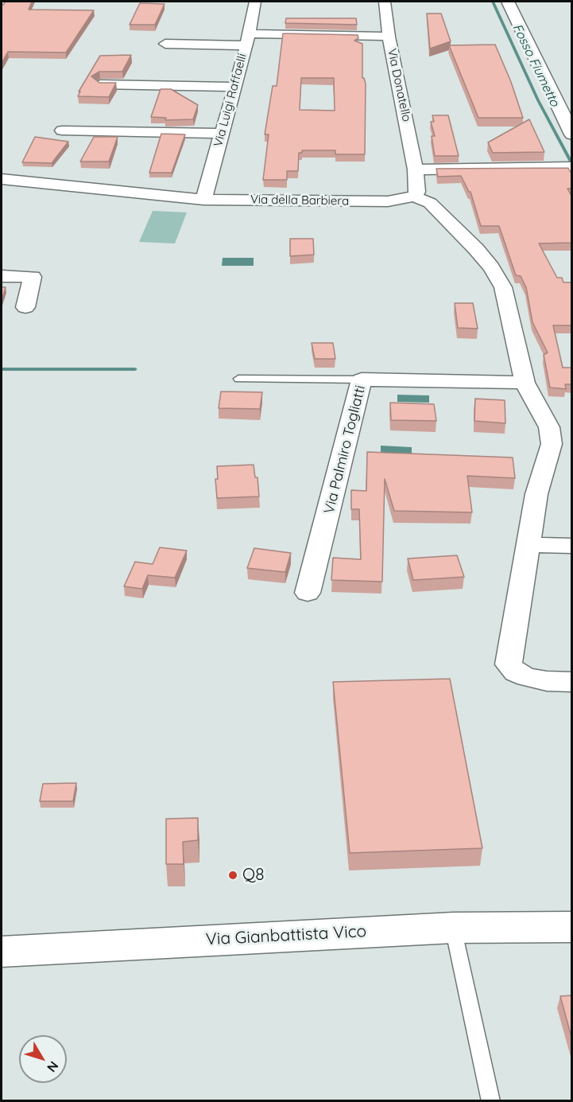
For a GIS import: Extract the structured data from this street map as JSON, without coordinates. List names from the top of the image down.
{
  "streets": {
    "street": [
      "Via Donatello",
      "Via Luigi Raffaelli",
      "Via della Barbiera",
      "Via Palmiro Togliatti",
      "Via Gianbattista Vico"
    ]
  },
  "crossings": [
    ["Via Luigi Raffaelli", "Via della Barbiera"]
  ],
  "water": ["Fosso Fiumetto"],
  "places": ["Q8"],
  "north": "bottom right"
}
